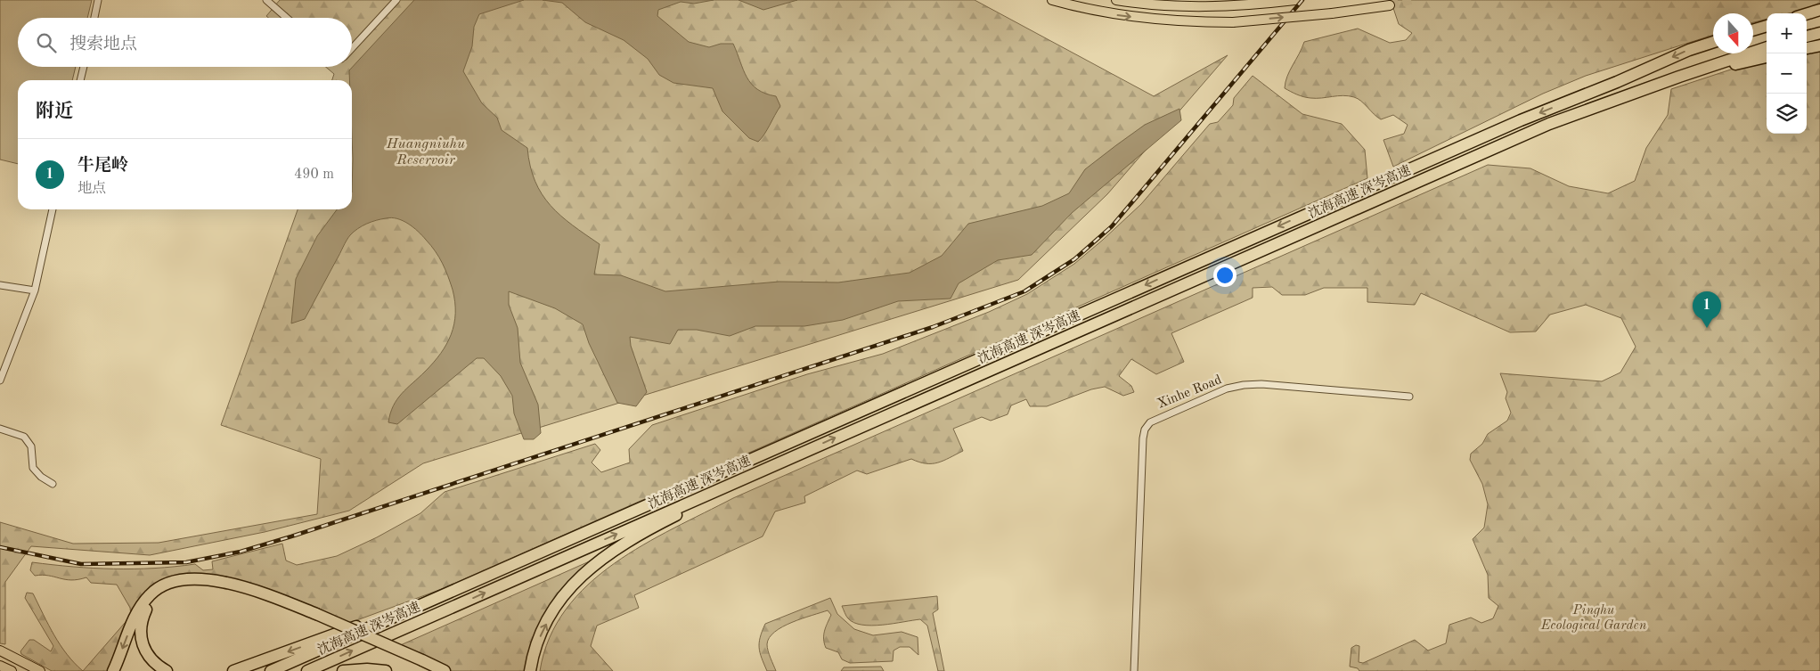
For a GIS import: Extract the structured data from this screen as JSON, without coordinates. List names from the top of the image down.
{
  "streets": {
    "highway": ["沈海高速 深岑高速"],
    "street": ["Xinhe Road"]
  },
  "water": ["Huangniuhu Reservoir"],
  "parks": ["Pinghu Ecological Garden"],
  "north": "bottom",
  "page": {
    "map_buttons": ["+", "−"],
    "search": "搜索地点",
    "heading": "附近",
    "list": [
      {
        "mark": "1",
        "name": "牛尾岭",
        "note": "地点",
        "value": "490 m"
      }
    ],
    "pins": "1"
  }
}
